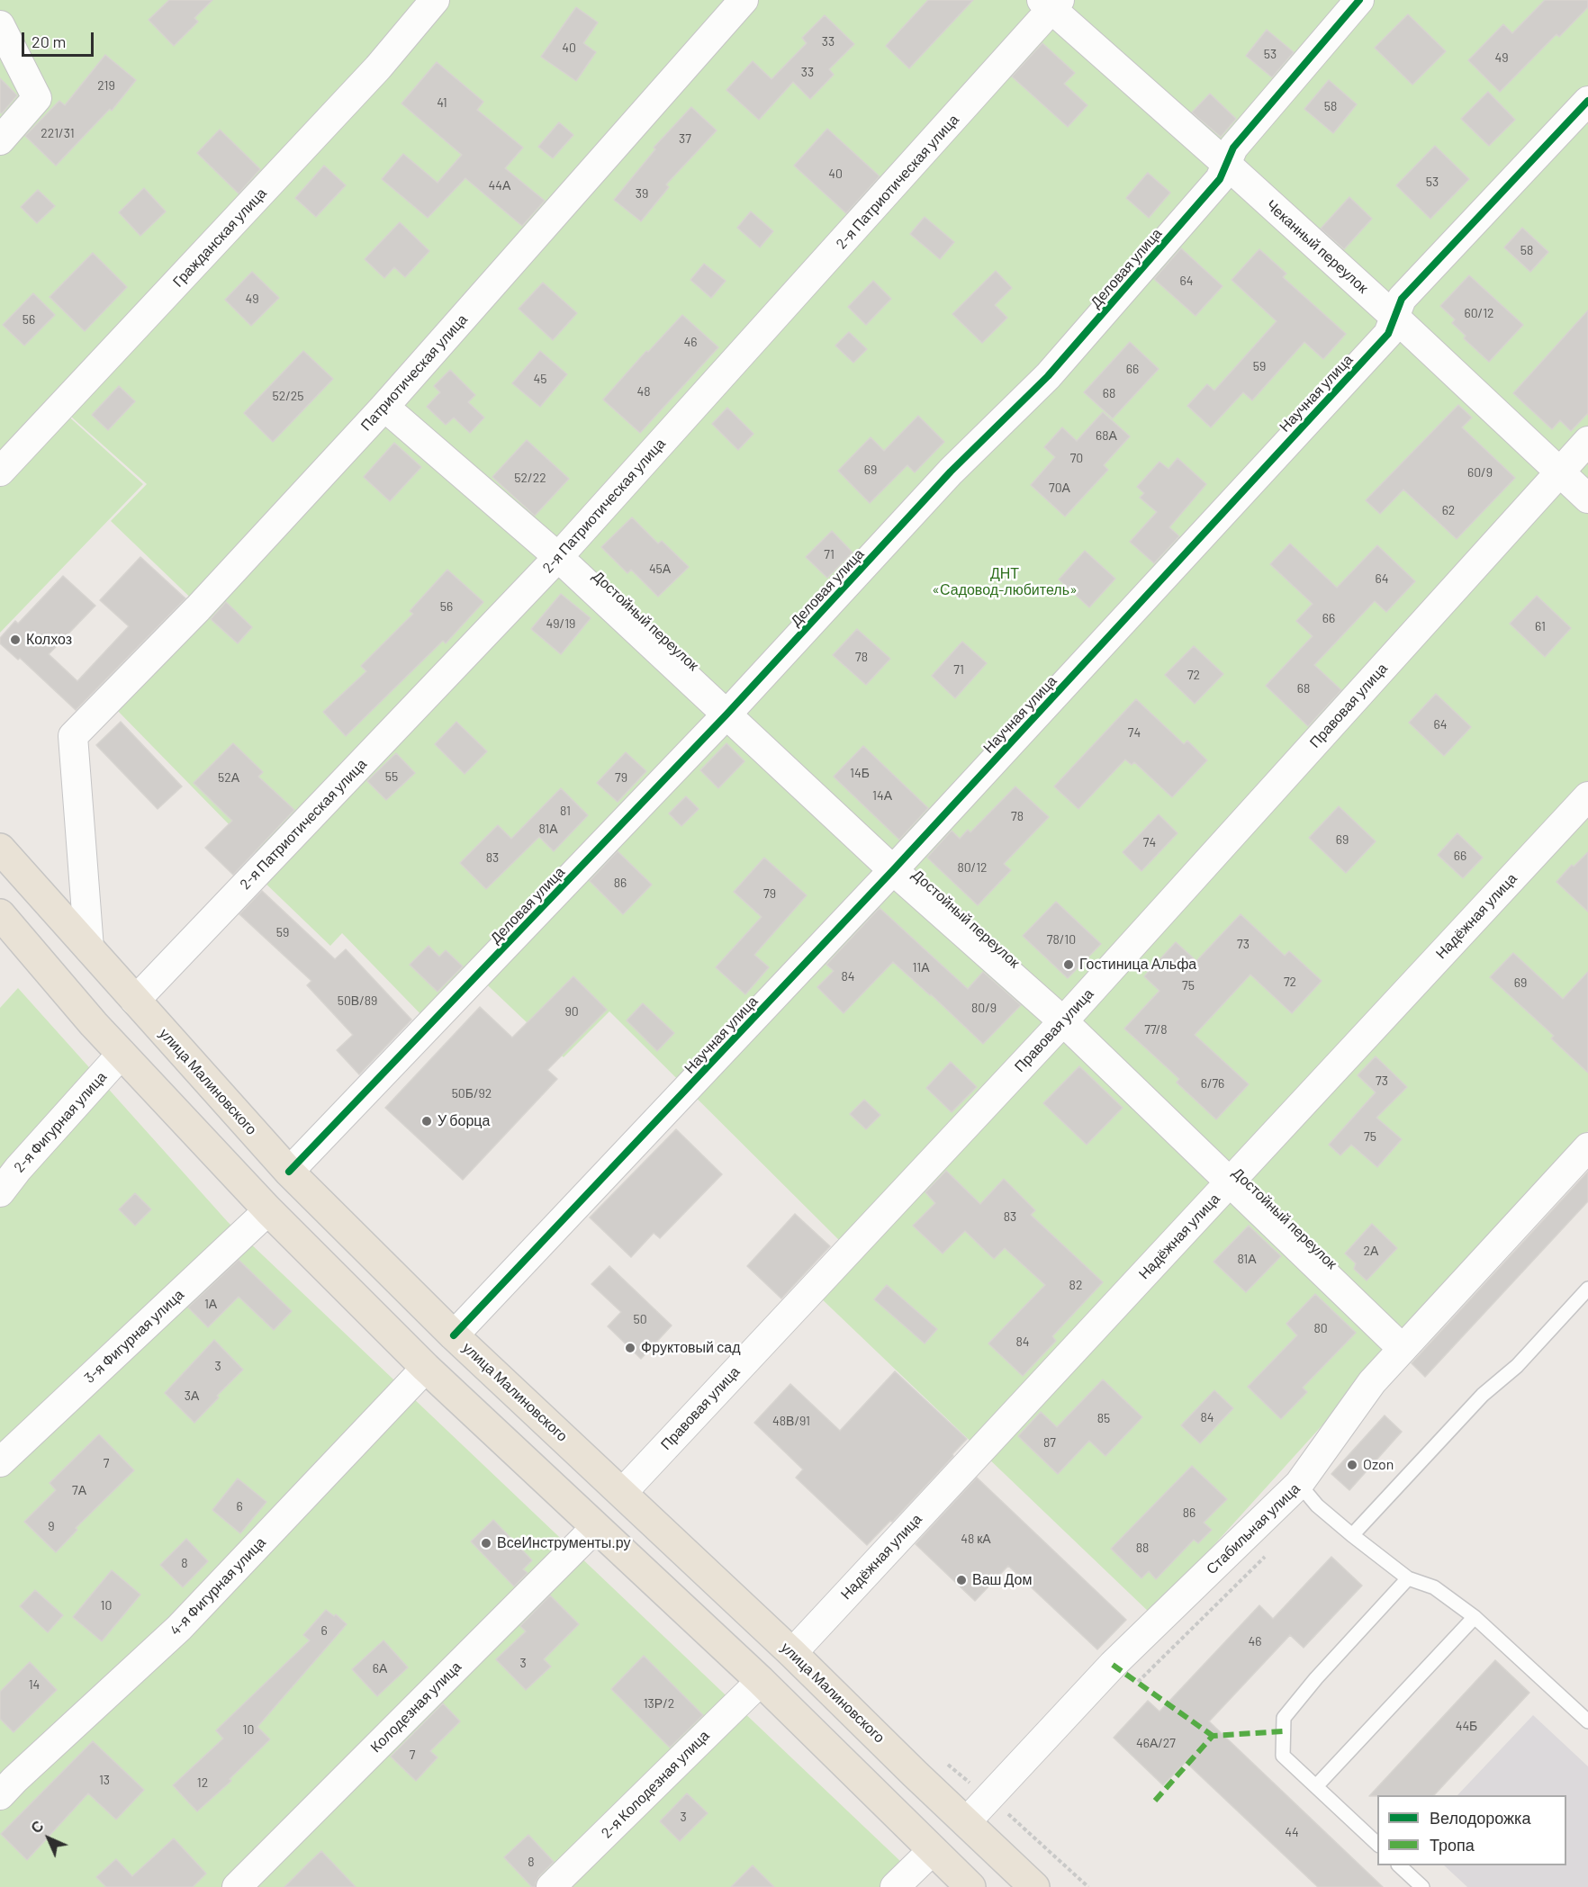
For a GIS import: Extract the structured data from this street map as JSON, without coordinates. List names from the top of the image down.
{
  "streets": {
    "highway": ["улица Малиновского"],
    "street": [
      "2-я Патриотическая улица",
      "Гражданская улица",
      "Чеканный переулок",
      "Деловая улица",
      "Патриотическая улица",
      "Научная улица",
      "Достойный переулок",
      "Правовая улица",
      "Надёжная улица",
      "2-я Фигурная улица",
      "3-я Фигурная улица",
      "Стабильная улица",
      "4-я Фигурная улица",
      "Колодезная улица",
      "2-я Колодезная улица"
    ]
  },
  "crossings": [
    ["2-я Патриотическая улица", "Чеканный переулок"],
    ["2-я Патриотическая улица", "Достойный переулок"],
    ["2-я Патриотическая улица", "улица Малиновского"],
    ["Чеканный переулок", "Деловая улица"],
    ["Чеканный переулок", "Научная улица"],
    ["Чеканный переулок", "Правовая улица"],
    ["Деловая улица", "Достойный переулок"],
    ["Деловая улица", "улица Малиновского"],
    ["Патриотическая улица", "Достойный переулок"],
    ["Патриотическая улица", "улица Малиновского"],
    ["Научная улица", "Достойный переулок"],
    ["Научная улица", "улица Малиновского"],
    ["Достойный переулок", "Правовая улица"],
    ["Достойный переулок", "Надёжная улица"],
    ["Достойный переулок", "Стабильная улица"],
    ["Правовая улица", "улица Малиновского"],
    ["Надёжная улица", "улица Малиновского"],
    ["улица Малиновского", "Стабильная улица"]
  ],
  "parks": ["ДНТ «Садовод-любитель»"],
  "places": [
    "Колхоз",
    "Гостиница Альфа",
    "У борца",
    "Фруктовый сад",
    "Ozon",
    "ВсеИнструменты.ру",
    "Ваш Дом"
  ],
  "house_numbers": [
    "33",
    "40",
    "53",
    "49",
    "33",
    "219",
    "41",
    "58",
    "221/31",
    "37",
    "40",
    "53",
    "44А",
    "39",
    "58",
    "64",
    "49",
    "60/12",
    "56",
    "46",
    "59",
    "66",
    "45",
    "48",
    "68",
    "52/25",
    "68А",
    "70",
    "69",
    "60/9",
    "52/22",
    "70А",
    "62",
    "71",
    "45А",
    "64",
    "56",
    "66",
    "49/19",
    "61",
    "78",
    "71",
    "72",
    "68",
    "64",
    "74",
    "14Б",
    "55",
    "52А",
    "79",
    "14А",
    "81",
    "78",
    "81А",
    "69",
    "74",
    "66",
    "83",
    "80/12",
    "86",
    "79",
    "59",
    "78/10",
    "73",
    "11А",
    "84",
    "72",
    "69",
    "75",
    "50В/89",
    "80/9",
    "90",
    "77/8",
    "73",
    "6/76",
    "50Б/92",
    "75",
    "83",
    "2А",
    "81А",
    "82",
    "1А",
    "50",
    "80",
    "84",
    "3",
    "3А",
    "84",
    "85",
    "48В/91",
    "87",
    "7",
    "7А",
    "6",
    "86",
    "9",
    "48 кА",
    "88",
    "8",
    "10",
    "6",
    "46",
    "3",
    "6А",
    "14",
    "13Р/2",
    "44Б",
    "10",
    "46А/27",
    "7",
    "13",
    "12",
    "3",
    "44",
    "8"
  ],
  "legend": ["Велодорожка", "Тропа"],
  "scale_bar": "20 m",
  "north": "top left"
}
